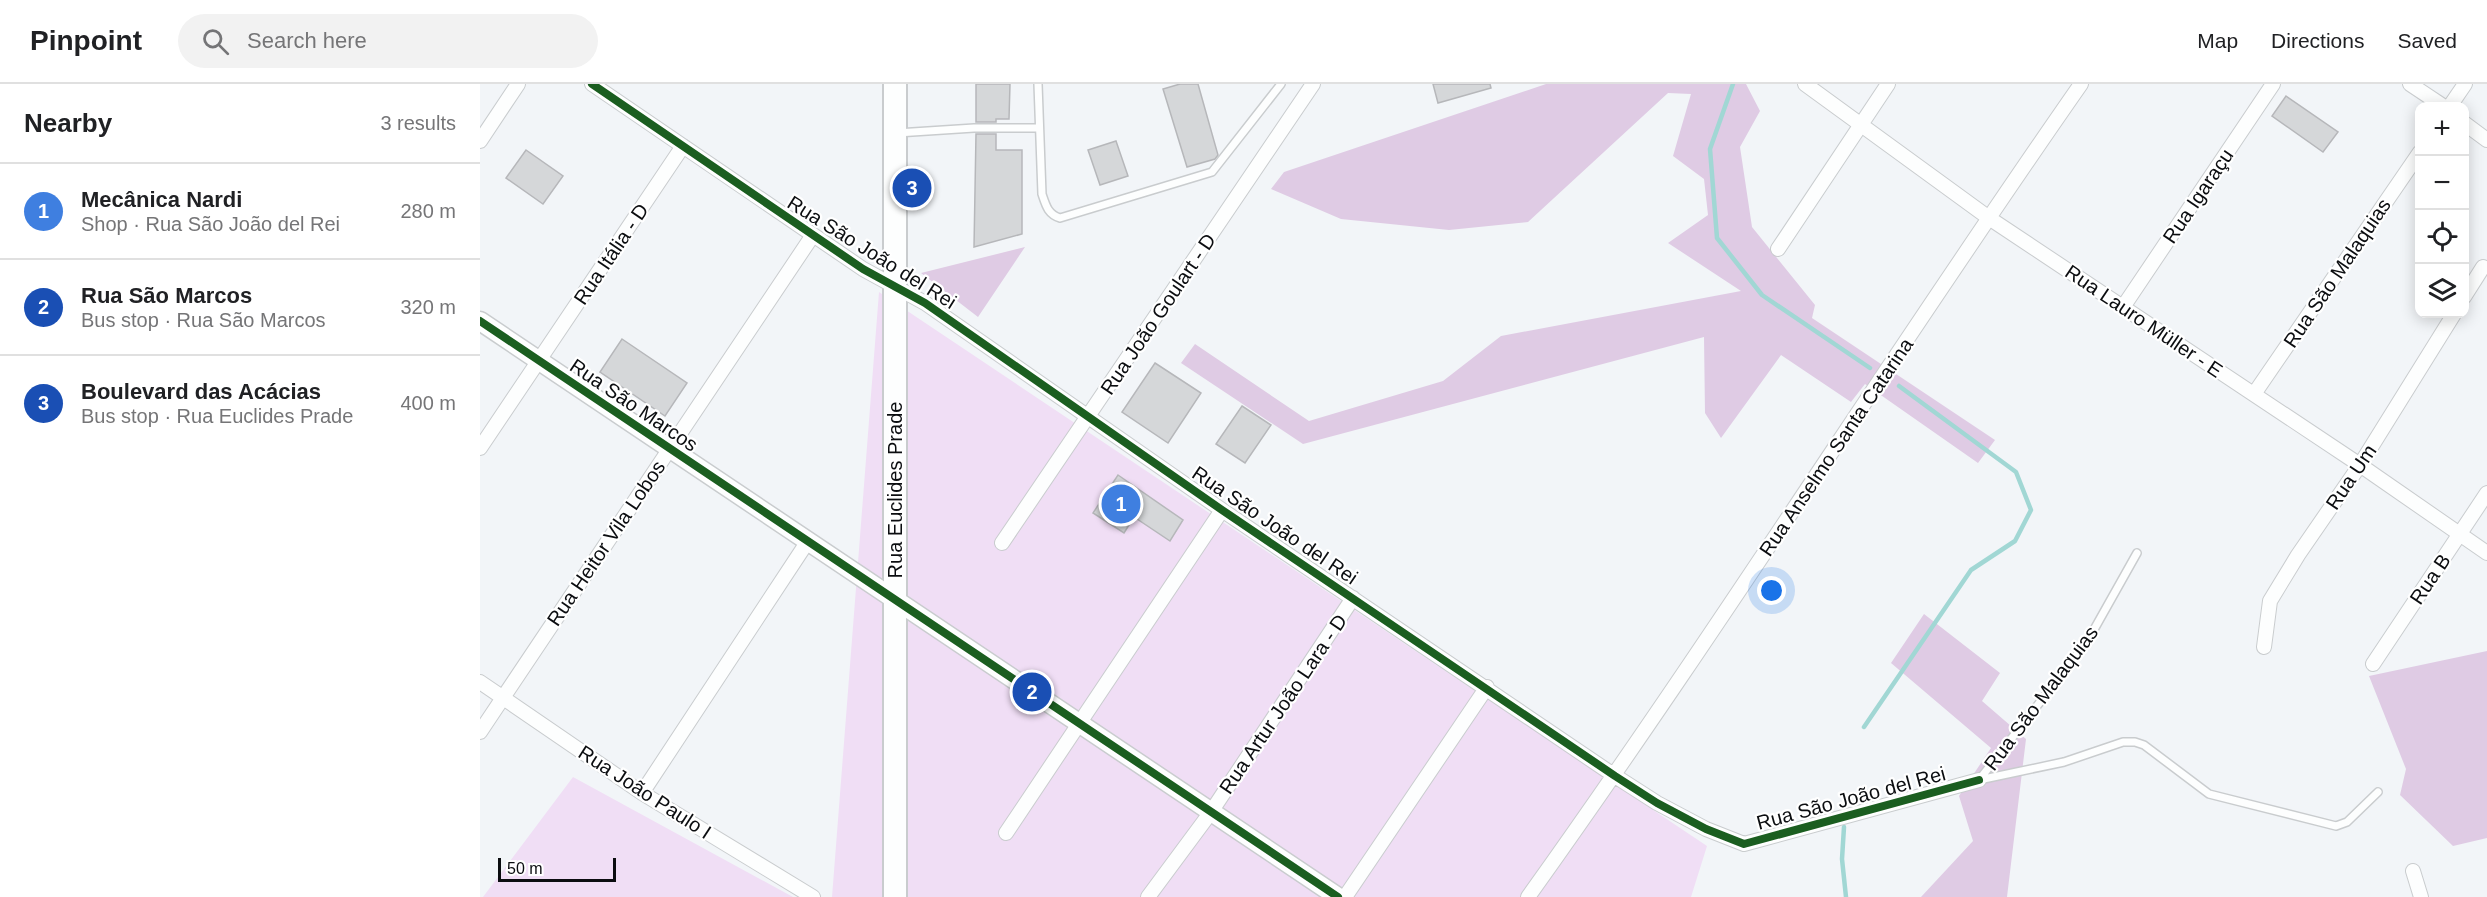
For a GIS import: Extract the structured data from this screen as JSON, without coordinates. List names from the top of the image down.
{
  "streets": {
    "main road": ["Rua Euclides Prade"],
    "street": [
      "Rua Igaraçu",
      "Rua São João del Rei",
      "Rua Itália - D",
      "Rua São Malaquias",
      "Rua João Goulart - D",
      "Rua Lauro Müller - E",
      "Rua São Marcos",
      "Rua Anselmo Santa Catarina",
      "Rua Um",
      "Rua Heitor Vila Lobos",
      "Rua B",
      "Rua Artur João Lara - D",
      "Rua João Paulo I"
    ]
  },
  "crossings": [
    ["Rua Igaraçu", "Rua Lauro Müller - E"],
    ["Rua São João del Rei", "Rua Itália - D"],
    ["Rua São João del Rei", "Rua São Malaquias"],
    ["Rua São João del Rei", "Rua João Goulart - D"],
    ["Rua São João del Rei", "Rua Anselmo Santa Catarina"],
    ["Rua São João del Rei", "Rua Euclides Prade"],
    ["Rua São João del Rei", "Rua Heitor Vila Lobos"],
    ["Rua São João del Rei", "Rua Artur João Lara - D"],
    ["Rua Itália - D", "Rua São Marcos"],
    ["Rua São Malaquias", "Rua Lauro Müller - E"],
    ["Rua Lauro Müller - E", "Rua Anselmo Santa Catarina"],
    ["Rua Lauro Müller - E", "Rua Um"],
    ["Rua Lauro Müller - E", "Rua B"],
    ["Rua São Marcos", "Rua Euclides Prade"],
    ["Rua São Marcos", "Rua Heitor Vila Lobos"],
    ["Rua São Marcos", "Rua Artur João Lara - D"],
    ["Rua Heitor Vila Lobos", "Rua João Paulo I"]
  ],
  "scale_bar": "50 m",
  "page": {
    "header": "Pinpoint",
    "search": "Search here",
    "nav": ["Map", "Directions", "Saved"],
    "heading": ["Nearby", "3 results"],
    "map_buttons": ["+", "−"],
    "list": [
      {
        "mark": "1",
        "name": "Mecânica Nardi",
        "note": "Shop · Rua São João del Rei",
        "value": "280 m"
      },
      {
        "mark": "2",
        "name": "Rua São Marcos",
        "note": "Bus stop · Rua São Marcos",
        "value": "320 m"
      },
      {
        "mark": "3",
        "name": "Boulevard das Acácias",
        "note": "Bus stop · Rua Euclides Prade",
        "value": "400 m"
      }
    ],
    "pins": ["3", "1", "2"],
    "scale": "50 m"
  }
}
